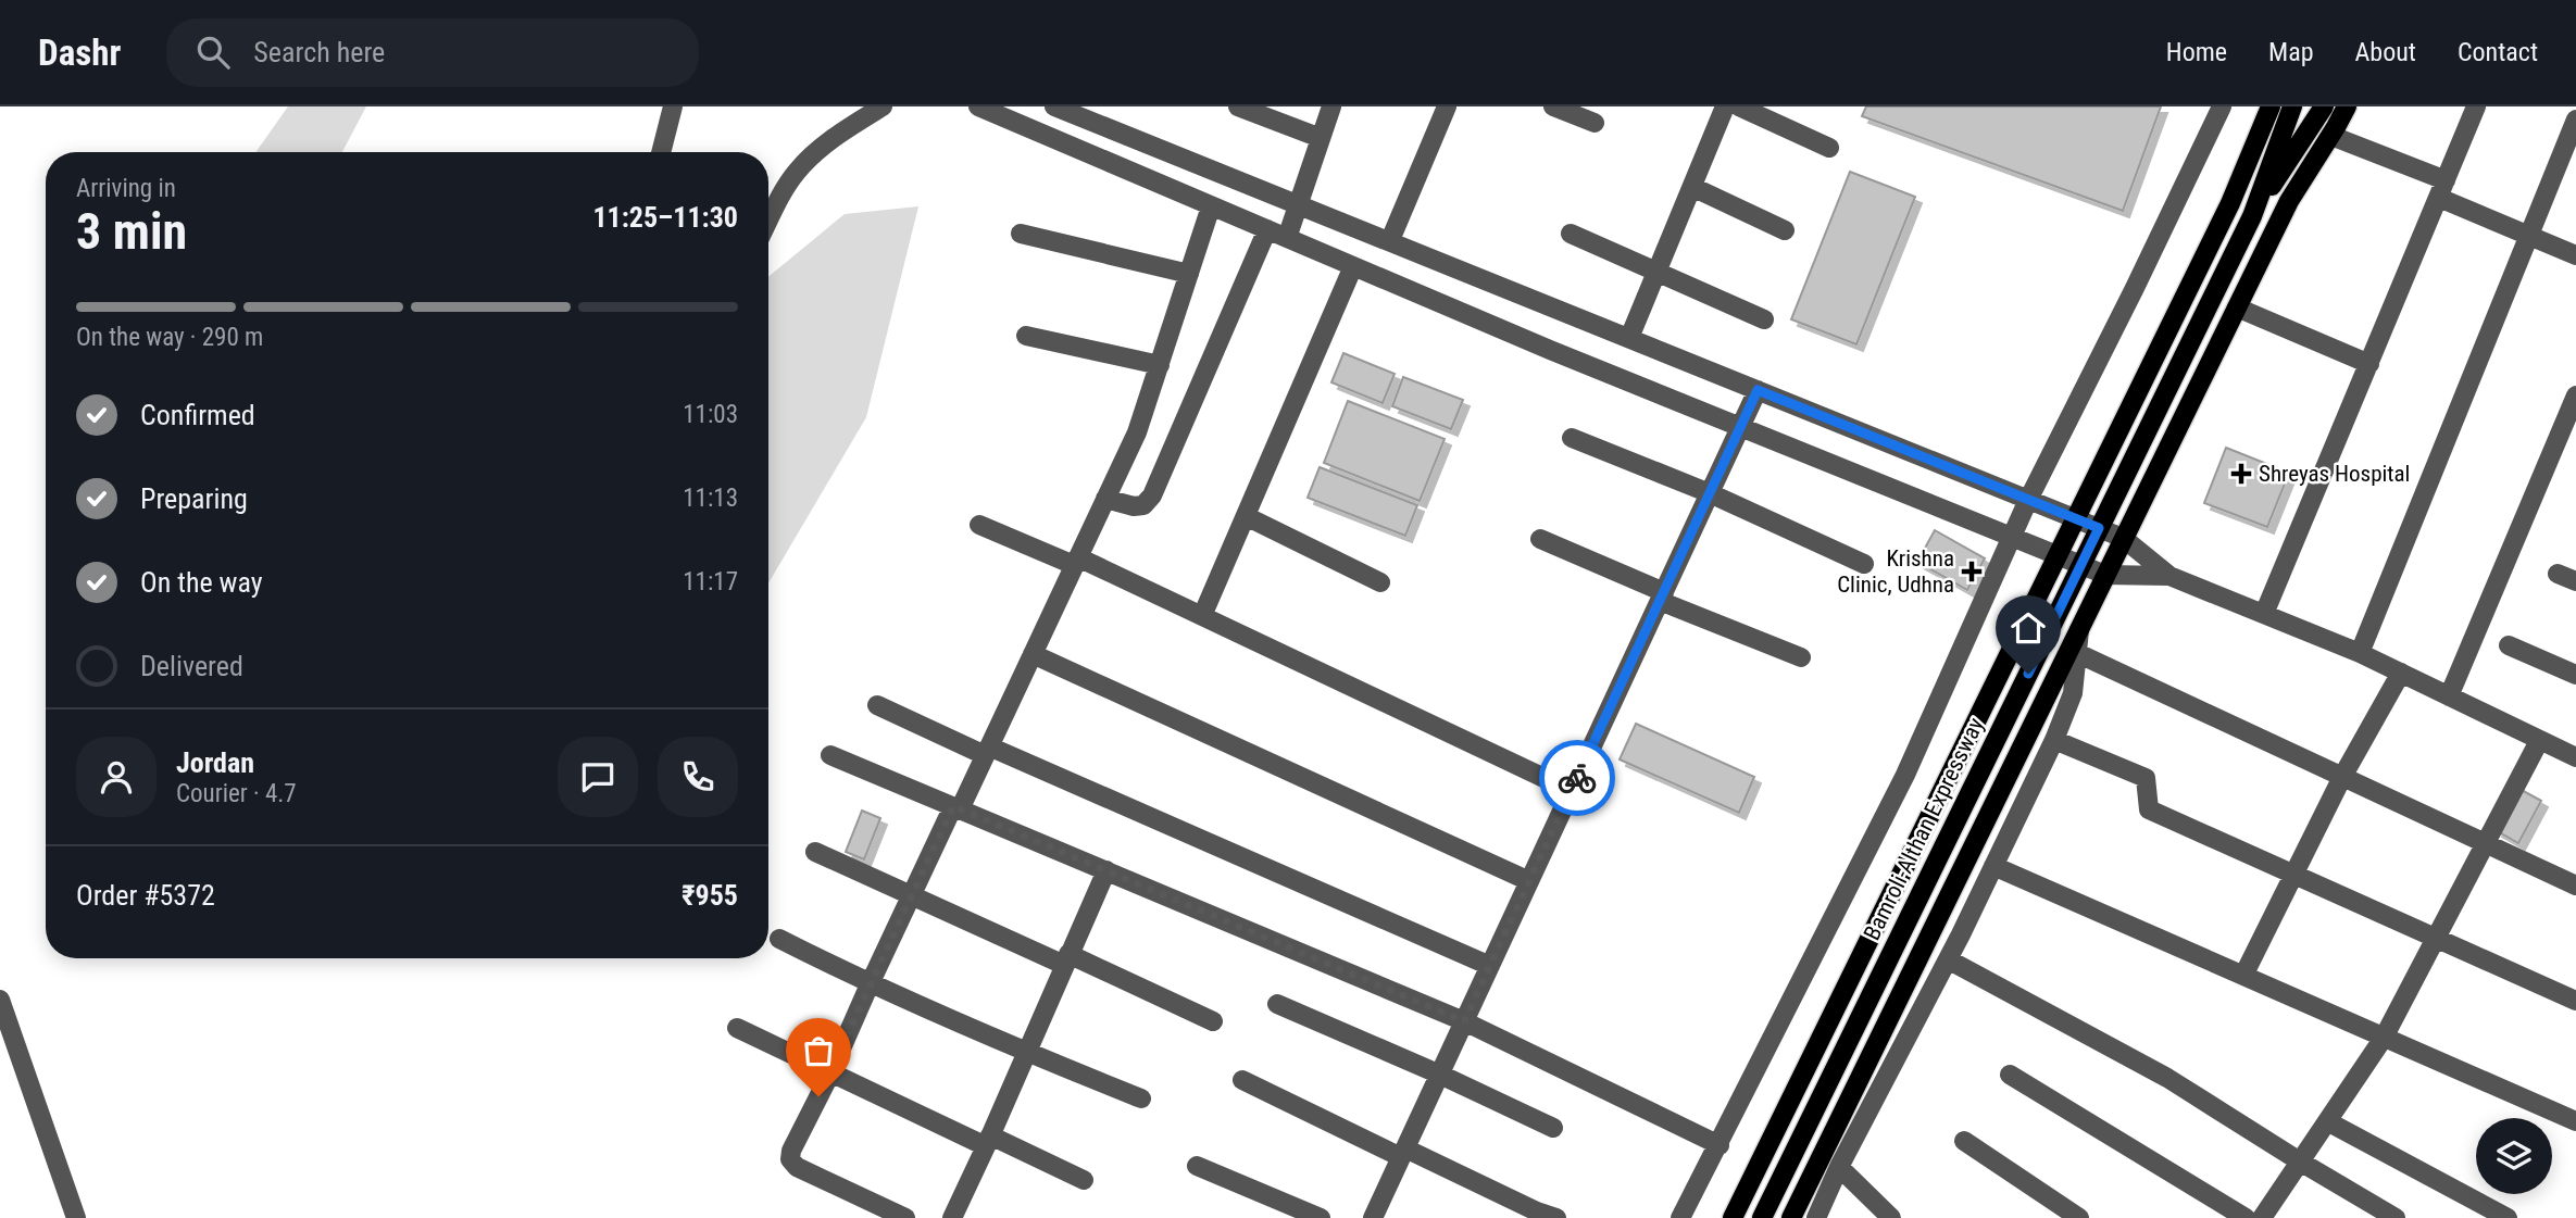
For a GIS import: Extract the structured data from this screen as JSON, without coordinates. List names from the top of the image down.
{
  "streets": {
    "main road": ["Bamroli-Althan Expressway"]
  },
  "places": {
    "health": ["Shreyas Hospital", "Krishna Clinic, Udhna"]
  },
  "page": {
    "header": "Dashr",
    "search": "Search here",
    "nav": [
      "Home",
      "Map",
      "About",
      "Contact"
    ],
    "heading": ["3 min", "Arriving in", "11:25–11:30"],
    "panel": [
      "Jordan",
      "Courier · 4.7",
      "Order #5372",
      "₹955"
    ],
    "bar": "On the way · 290 m",
    "list": [
      ["Confirmed", "11:03"],
      ["Preparing", "11:13"],
      ["On the way", "11:17"],
      "Delivered"
    ]
  }
}
